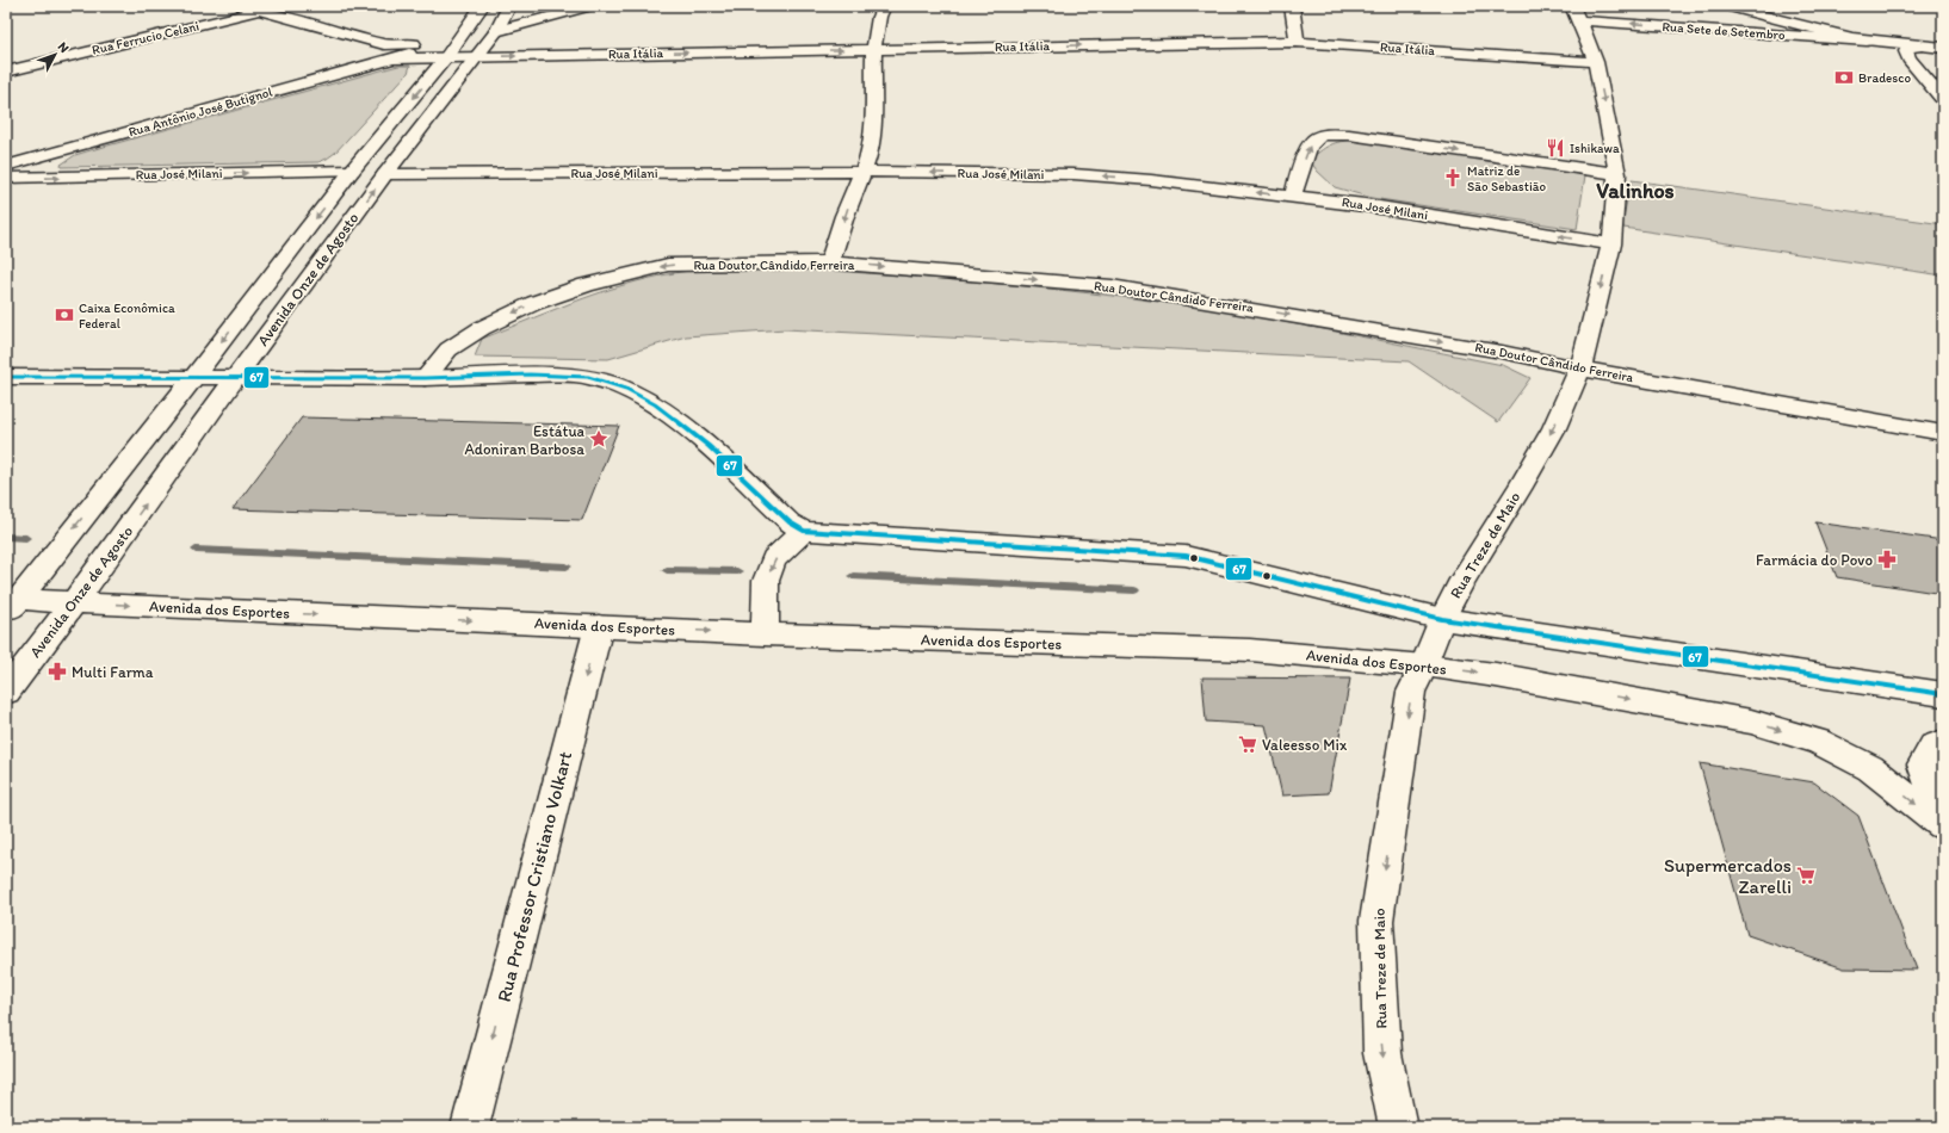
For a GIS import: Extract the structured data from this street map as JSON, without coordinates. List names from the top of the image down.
{
  "streets": {
    "street": [
      "Rua Sete de Setembro",
      "Rua Ferrucio Celani",
      "Rua Itália",
      "Rua Antônio José Butignol",
      "Rua José Milani",
      "Rua Doutor Cândido Ferreira",
      "Avenida Onze de Agosto",
      "Rua Treze de Maio",
      "Avenida dos Esportes",
      "Rua Professor Cristiano Volkart"
    ]
  },
  "crossings": [
    ["Rua Sete de Setembro", "Rua Treze de Maio"],
    ["Rua Itália", "Rua Antônio José Butignol"],
    ["Rua Itália", "Avenida Onze de Agosto"],
    ["Rua Itália", "Rua Treze de Maio"],
    ["Rua Antônio José Butignol", "Avenida Onze de Agosto"],
    ["Rua José Milani", "Avenida Onze de Agosto"],
    ["Rua José Milani", "Rua Treze de Maio"],
    ["Rua Doutor Cândido Ferreira", "Rua Treze de Maio"],
    ["Avenida Onze de Agosto", "Avenida dos Esportes"],
    ["Rua Treze de Maio", "Avenida dos Esportes"],
    ["Avenida dos Esportes", "Rua Professor Cristiano Volkart"]
  ],
  "one_way": ["Rua Itália", "Rua Treze de Maio", "Rua Professor Cristiano Volkart"],
  "districts": ["Valinhos"],
  "places": {
    "bank": ["Bradesco", "Caixa Econômica Federal"],
    "restaurant": ["Ishikawa"],
    "church": ["Matriz de São Sebastião"],
    "place": ["Estátua Adoniran Barbosa"],
    "pharmacy": ["Farmácia do Povo", "Multi Farma"],
    "supermarket": ["Valeesso Mix", "Supermercados Zarelli"]
  },
  "lines": ["transit line 67"],
  "north": "top right"
}
